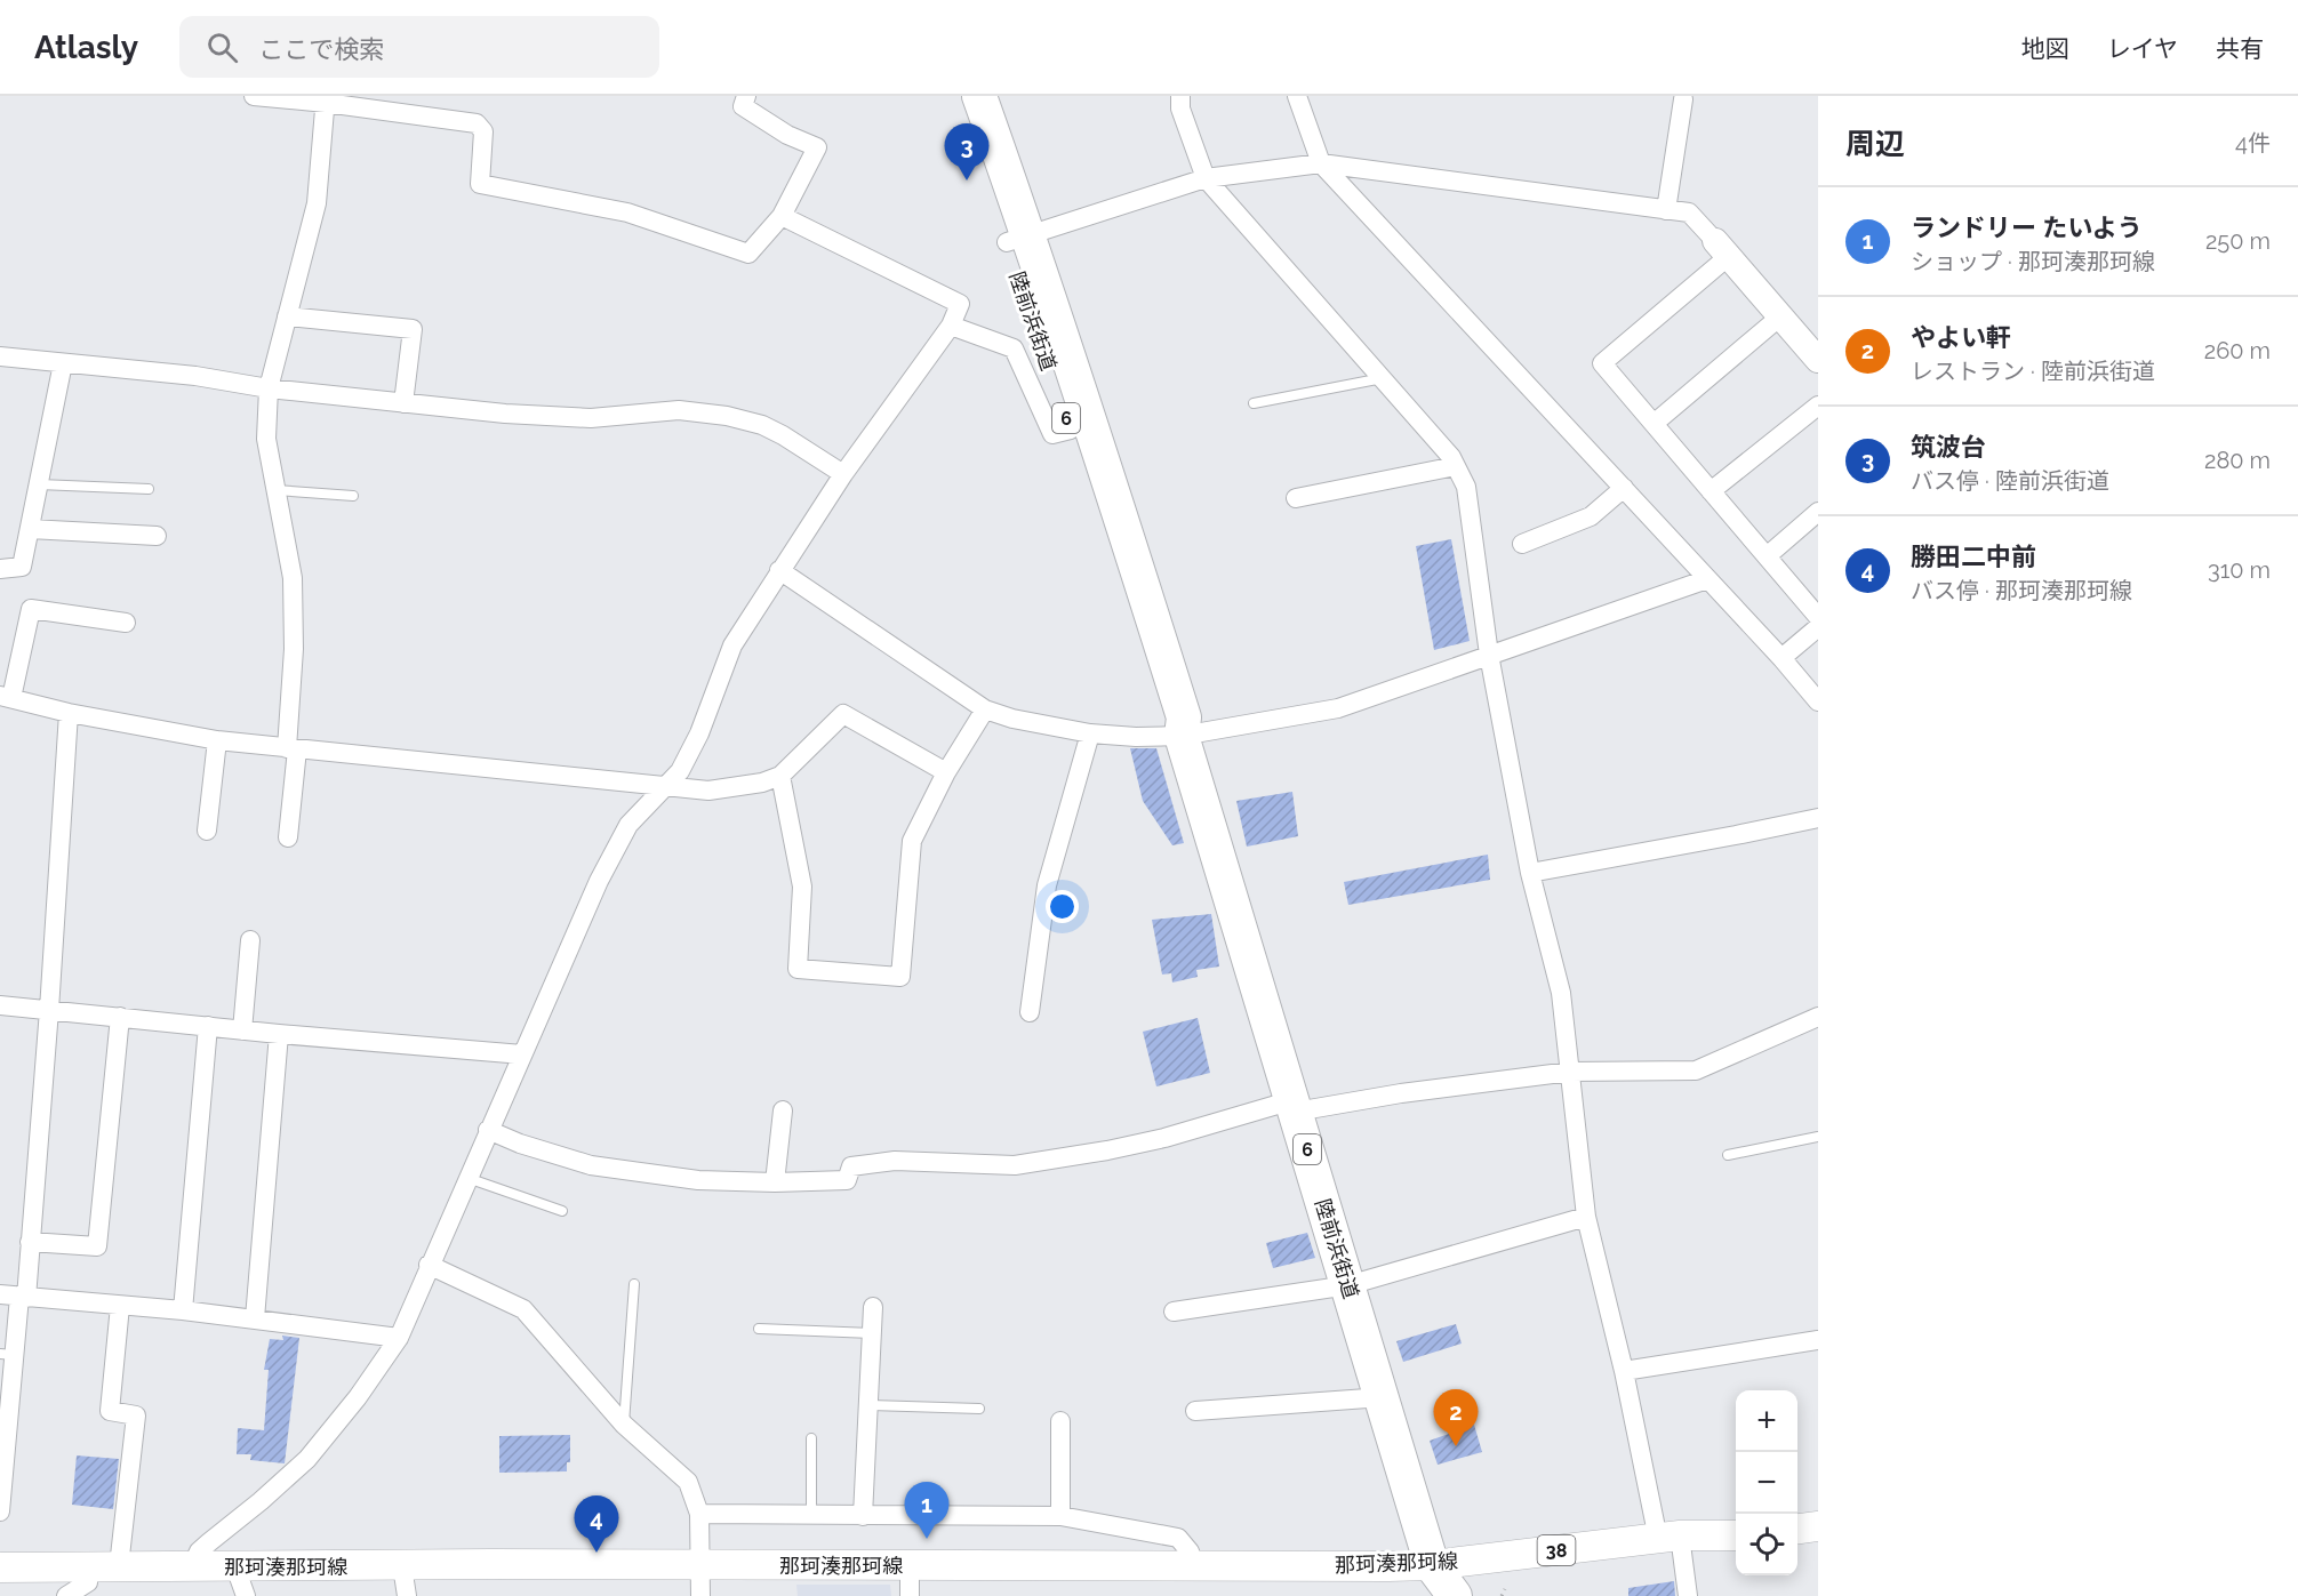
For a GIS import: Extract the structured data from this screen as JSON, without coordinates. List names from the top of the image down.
{
  "streets": {
    "highway": ["陸前浜街道", "6"],
    "main road": ["38", "那珂湊那珂線"]
  },
  "crossings": [
    ["陸前浜街道", "那珂湊那珂線"]
  ],
  "page": {
    "header": "Atlasly",
    "search": "ここで検索",
    "nav": ["地図", "レイヤ", "共有"],
    "heading": ["周辺", "4件"],
    "pins": [
      "3",
      "2",
      "1",
      "4"
    ],
    "list": [
      {
        "mark": "1",
        "name": "ランドリー たいよう",
        "note": "ショップ · 那珂湊那珂線",
        "value": "250 m"
      },
      {
        "mark": "2",
        "name": "やよい軒",
        "note": "レストラン · 陸前浜街道",
        "value": "260 m"
      },
      {
        "mark": "3",
        "name": "筑波台",
        "note": "バス停 · 陸前浜街道",
        "value": "280 m"
      },
      {
        "mark": "4",
        "name": "勝田二中前",
        "note": "バス停 · 那珂湊那珂線",
        "value": "310 m"
      }
    ],
    "map_buttons": ["+", "−"]
  }
}
